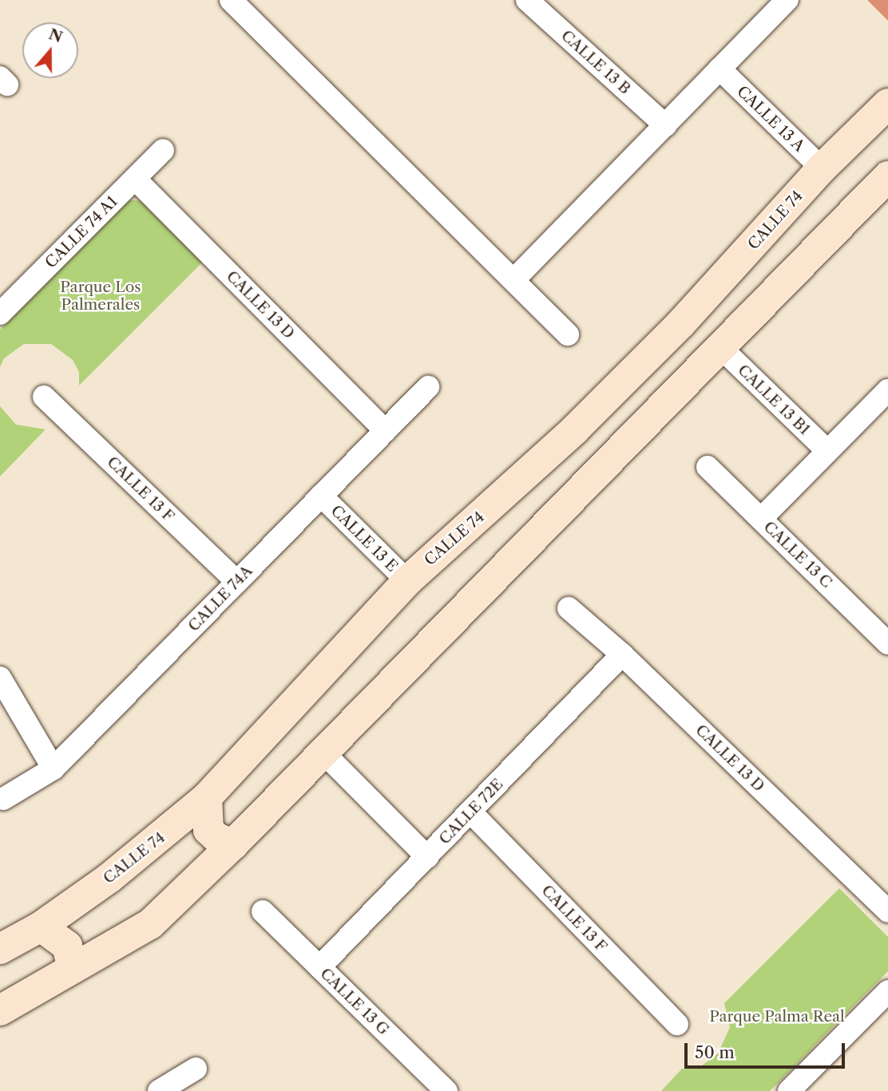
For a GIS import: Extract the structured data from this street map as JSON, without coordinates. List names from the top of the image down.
{
  "streets": {
    "main road": ["CALLE 74"],
    "street": [
      "CALLE 13 B",
      "CALLE 13 A",
      "CALLE 74 A1",
      "CALLE 13 D",
      "CALLE 13 B1",
      "CALLE 13 F",
      "CALLE 13 E",
      "CALLE 13 C",
      "CALLE 74A",
      "CALLE 72E",
      "CALLE 13 G"
    ]
  },
  "crossings": [
    ["CALLE 13 A", "CALLE 74"],
    ["CALLE 74", "CALLE 13 E"],
    ["CALLE 74 A1", "CALLE 13 D"],
    ["CALLE 13 D", "CALLE 74A"],
    ["CALLE 13 D", "CALLE 72E"],
    ["CALLE 13 F", "CALLE 74A"],
    ["CALLE 13 F", "CALLE 72E"],
    ["CALLE 13 E", "CALLE 74A"],
    ["CALLE 72E", "CALLE 13 G"]
  ],
  "parks": ["Parque Los Palmerales", "Parque Palma Real"],
  "scale_bar": "50 m",
  "north": "top"
}
